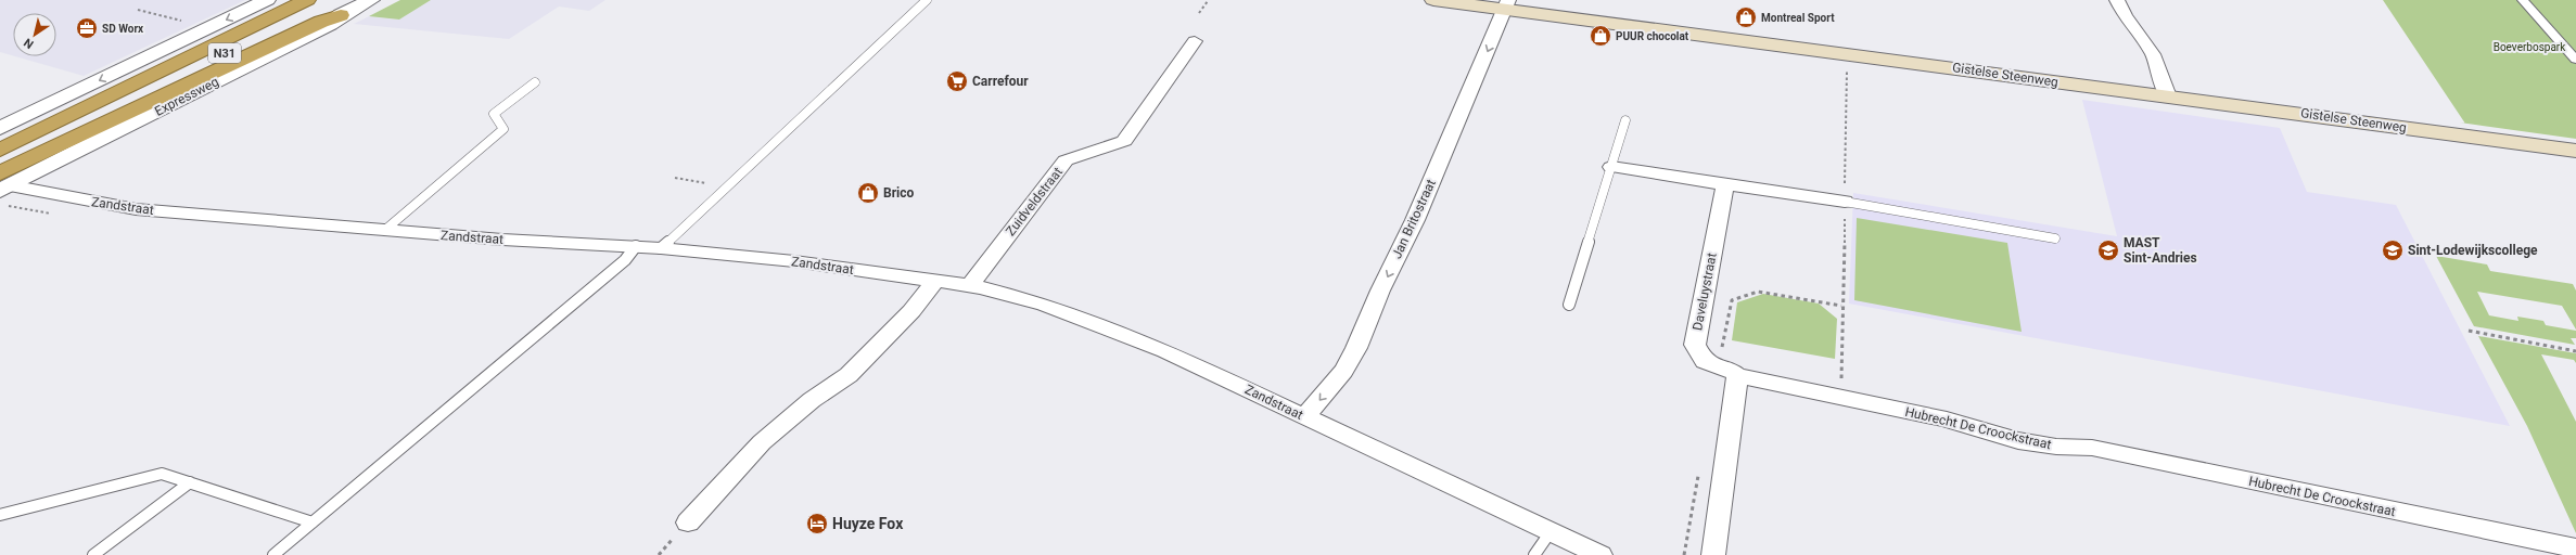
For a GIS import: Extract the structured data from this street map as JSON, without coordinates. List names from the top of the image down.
{
  "streets": {
    "highway": ["N31", "Expressweg"],
    "main road": ["Gistelse Steenweg"],
    "street": [
      "Zuidveldstraat",
      "Zandstraat",
      "Jan Britostraat",
      "Daveluystraat",
      "Hubrecht De Croockstraat"
    ]
  },
  "crossings": [
    ["N31", "Expressweg"],
    ["N31", "Zandstraat"],
    ["Gistelse Steenweg", "Jan Britostraat"],
    ["Zuidveldstraat", "Zandstraat"],
    ["Zandstraat", "Jan Britostraat"],
    ["Daveluystraat", "Hubrecht De Croockstraat"]
  ],
  "one_way": ["Jan Britostraat"],
  "parks": ["Boeverbospark"],
  "places": {
    "shop": ["Montreal Sport", "PUUR chocolat", "Brico"],
    "office": ["SD Worx"],
    "supermarket": ["Carrefour"],
    "school or university": ["MAST Sint-Andries", "Sint-Lodewijkscollege"],
    "hotel": ["Huyze Fox"]
  },
  "north": "bottom left"
}
